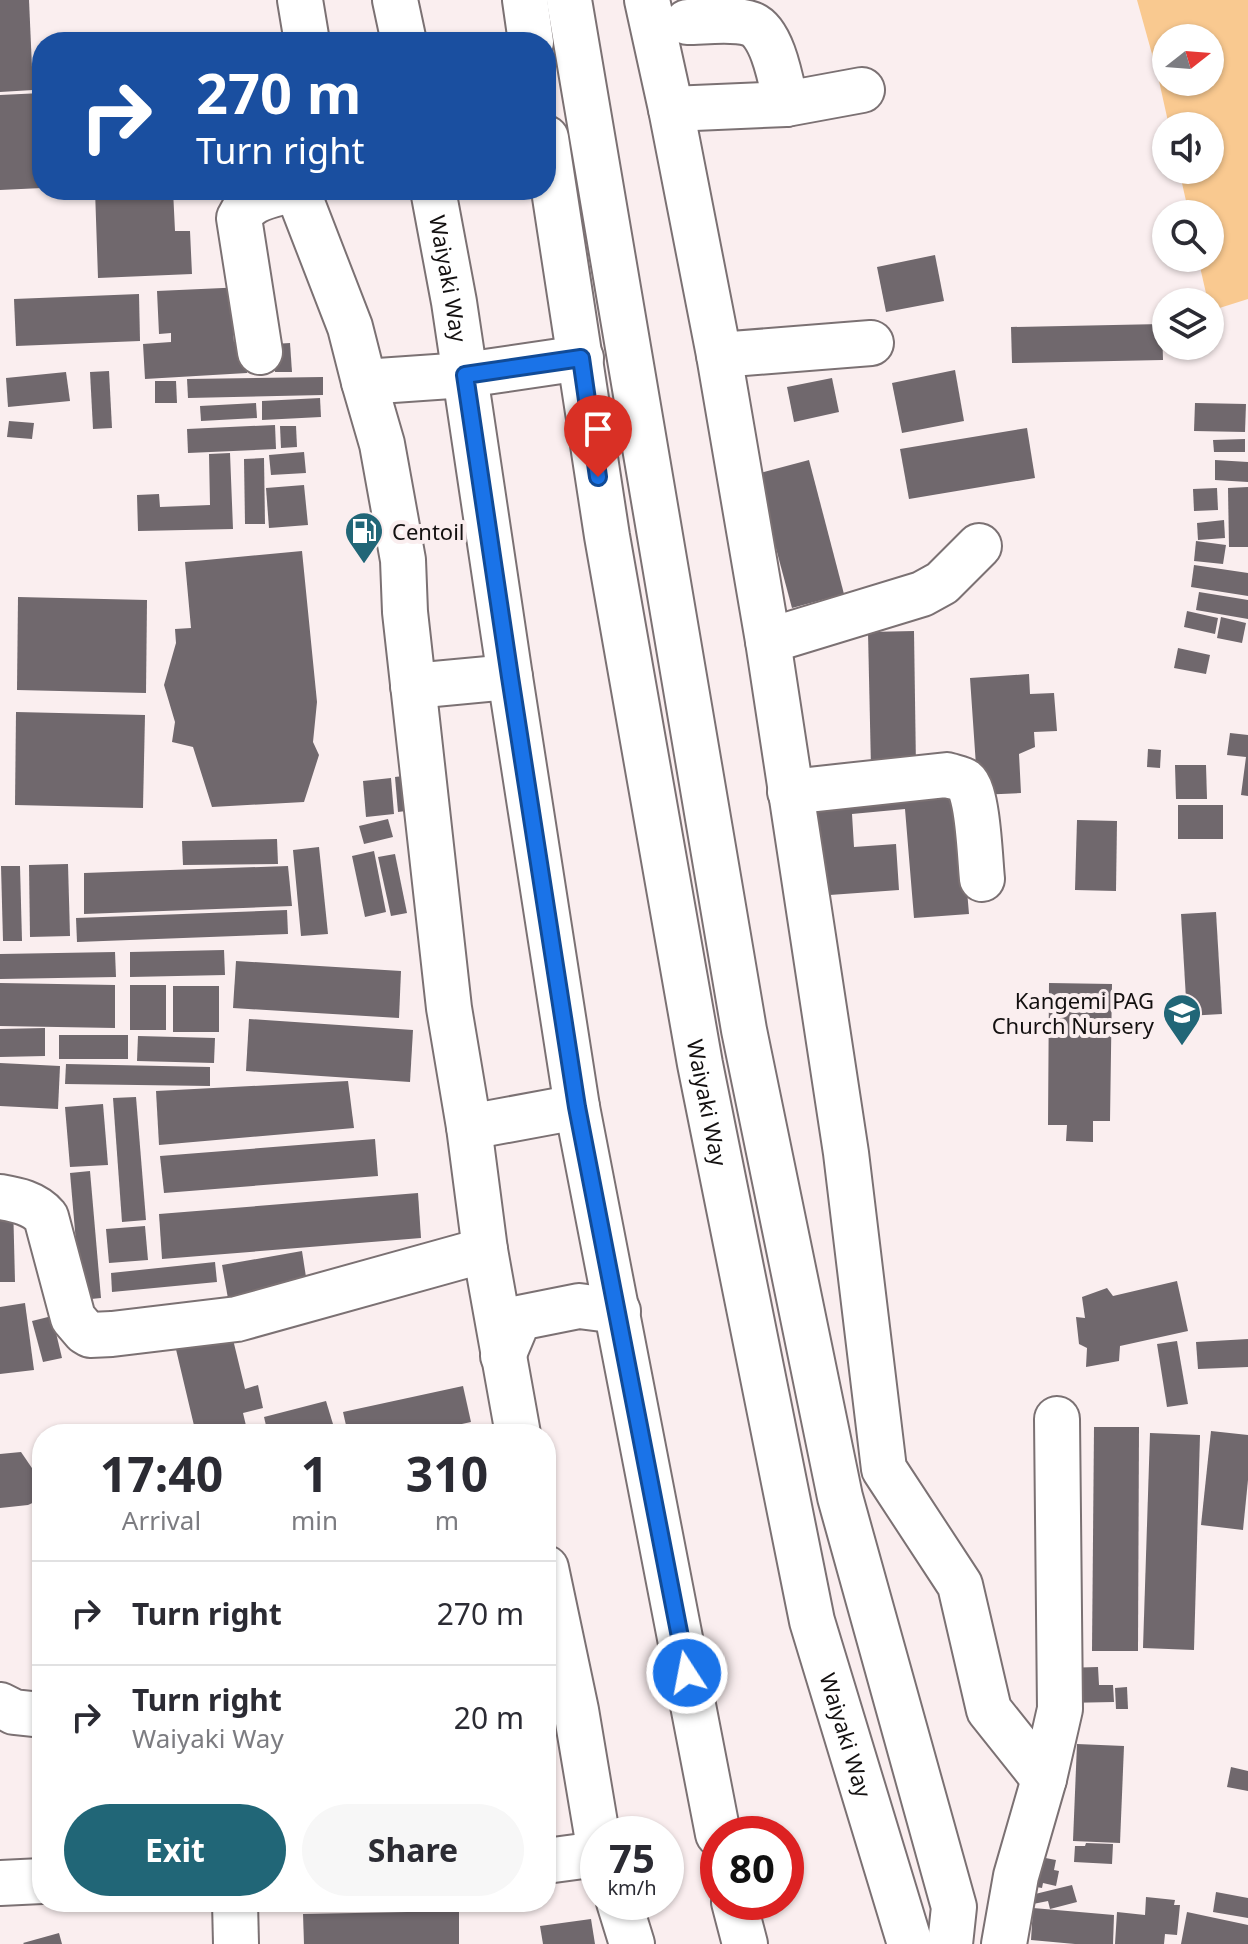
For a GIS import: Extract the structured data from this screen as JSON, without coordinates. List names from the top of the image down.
{
  "streets": {
    "main road": ["Waiyaki Way"]
  },
  "places": {
    "fuel station": ["Centoil"],
    "school or university": ["Kangemi PAG Church Nursery"]
  },
  "north": "right",
  "page": {
    "turn": ["270 m", "Turn right"],
    "eta": [
      "17:40",
      "Arrival",
      "1",
      "min",
      "310",
      "m"
    ],
    "list": [
      {
        "name": "Turn right",
        "value": "270 m"
      },
      {
        "name": "Turn right",
        "note": "Waiyaki Way",
        "value": "20 m"
      }
    ],
    "buttons": ["Exit", "Share"],
    "speed": "75 km/h",
    "limit": "80"
  }
}
